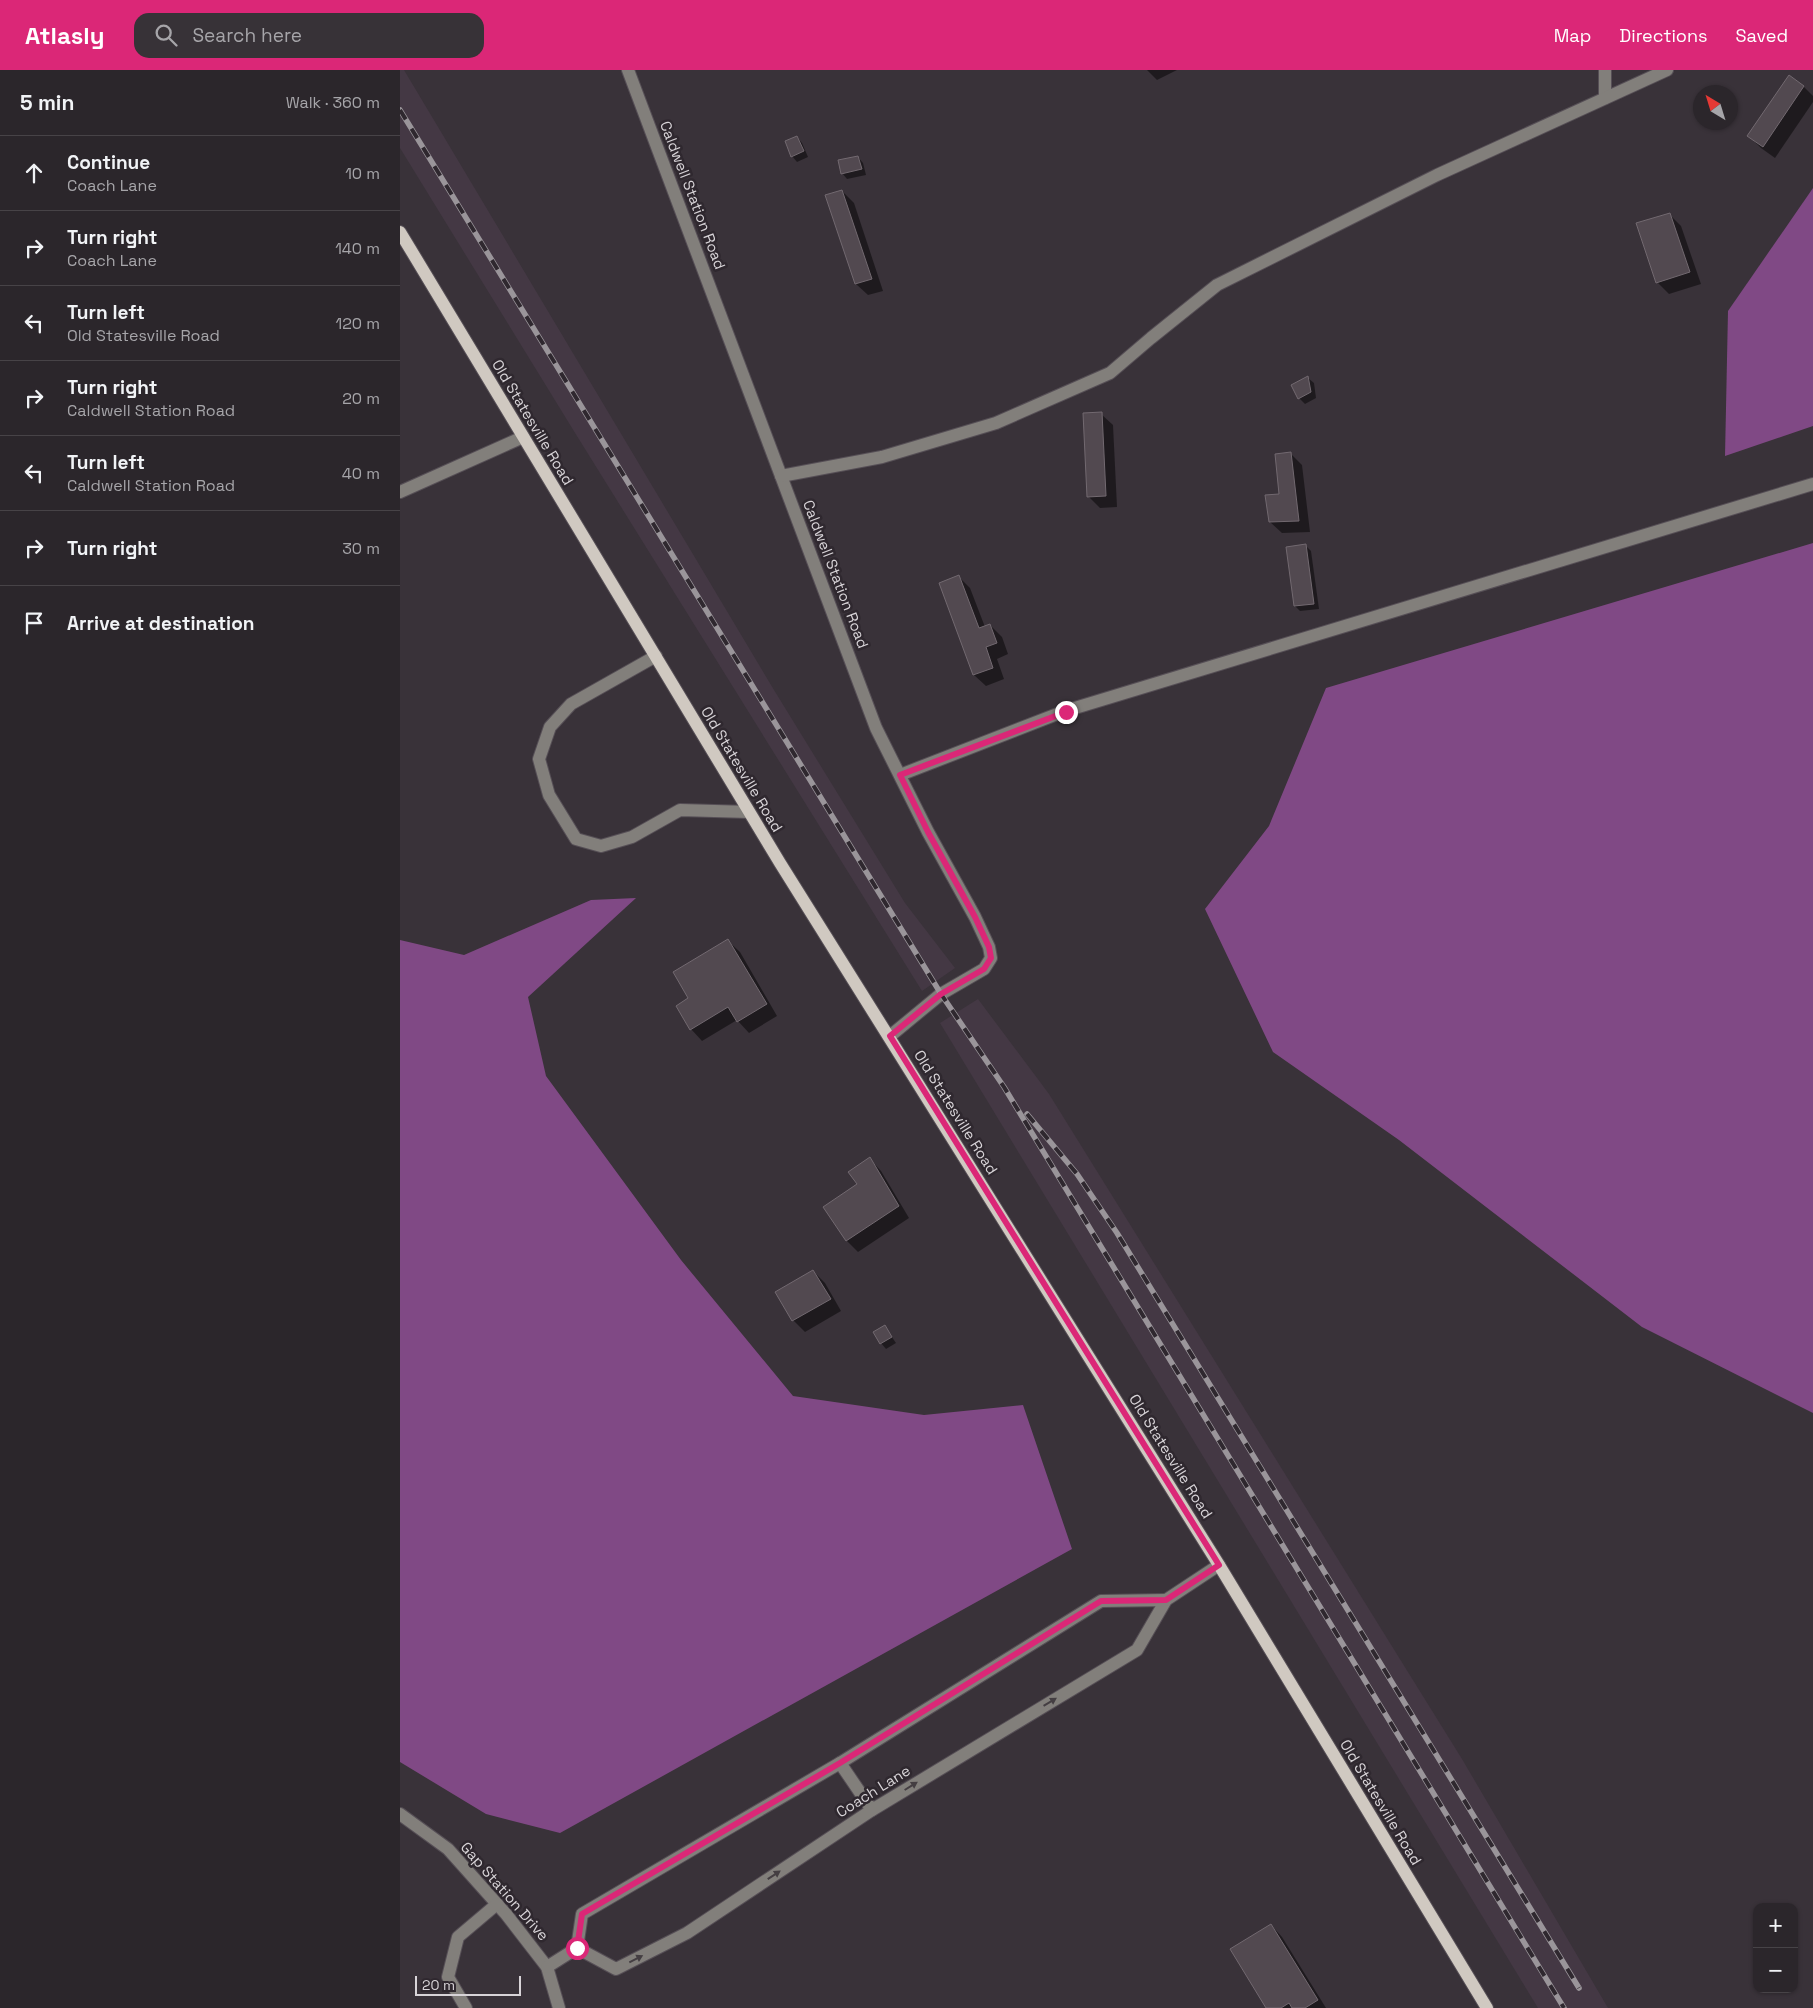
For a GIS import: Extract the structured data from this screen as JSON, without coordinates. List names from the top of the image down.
{
  "streets": {
    "main road": ["Old Statesville Road"],
    "street": ["Caldwell Station Road", "Coach Lane", "Gap Station Drive"]
  },
  "crossings": [
    ["Caldwell Station Road", "Old Statesville Road"],
    ["Old Statesville Road", "Coach Lane"]
  ],
  "scale_bar": "20 m",
  "north": "top left",
  "page": {
    "header": "Atlasly",
    "search": "Search here",
    "nav": ["Map", "Directions", "Saved"],
    "heading": ["5 min", "Walk · 360 m"],
    "list": [
      ["Continue", "Coach Lane", "10 m"],
      ["Turn right", "Coach Lane", "140 m"],
      ["Turn left", "Old Statesville Road", "120 m"],
      ["Turn right", "Caldwell Station Road", "20 m"],
      ["Turn left", "Caldwell Station Road", "40 m"],
      ["Turn right", "30 m"],
      "Arrive at destination"
    ],
    "map_buttons": ["+", "−"],
    "scale": "20 m"
  }
}
